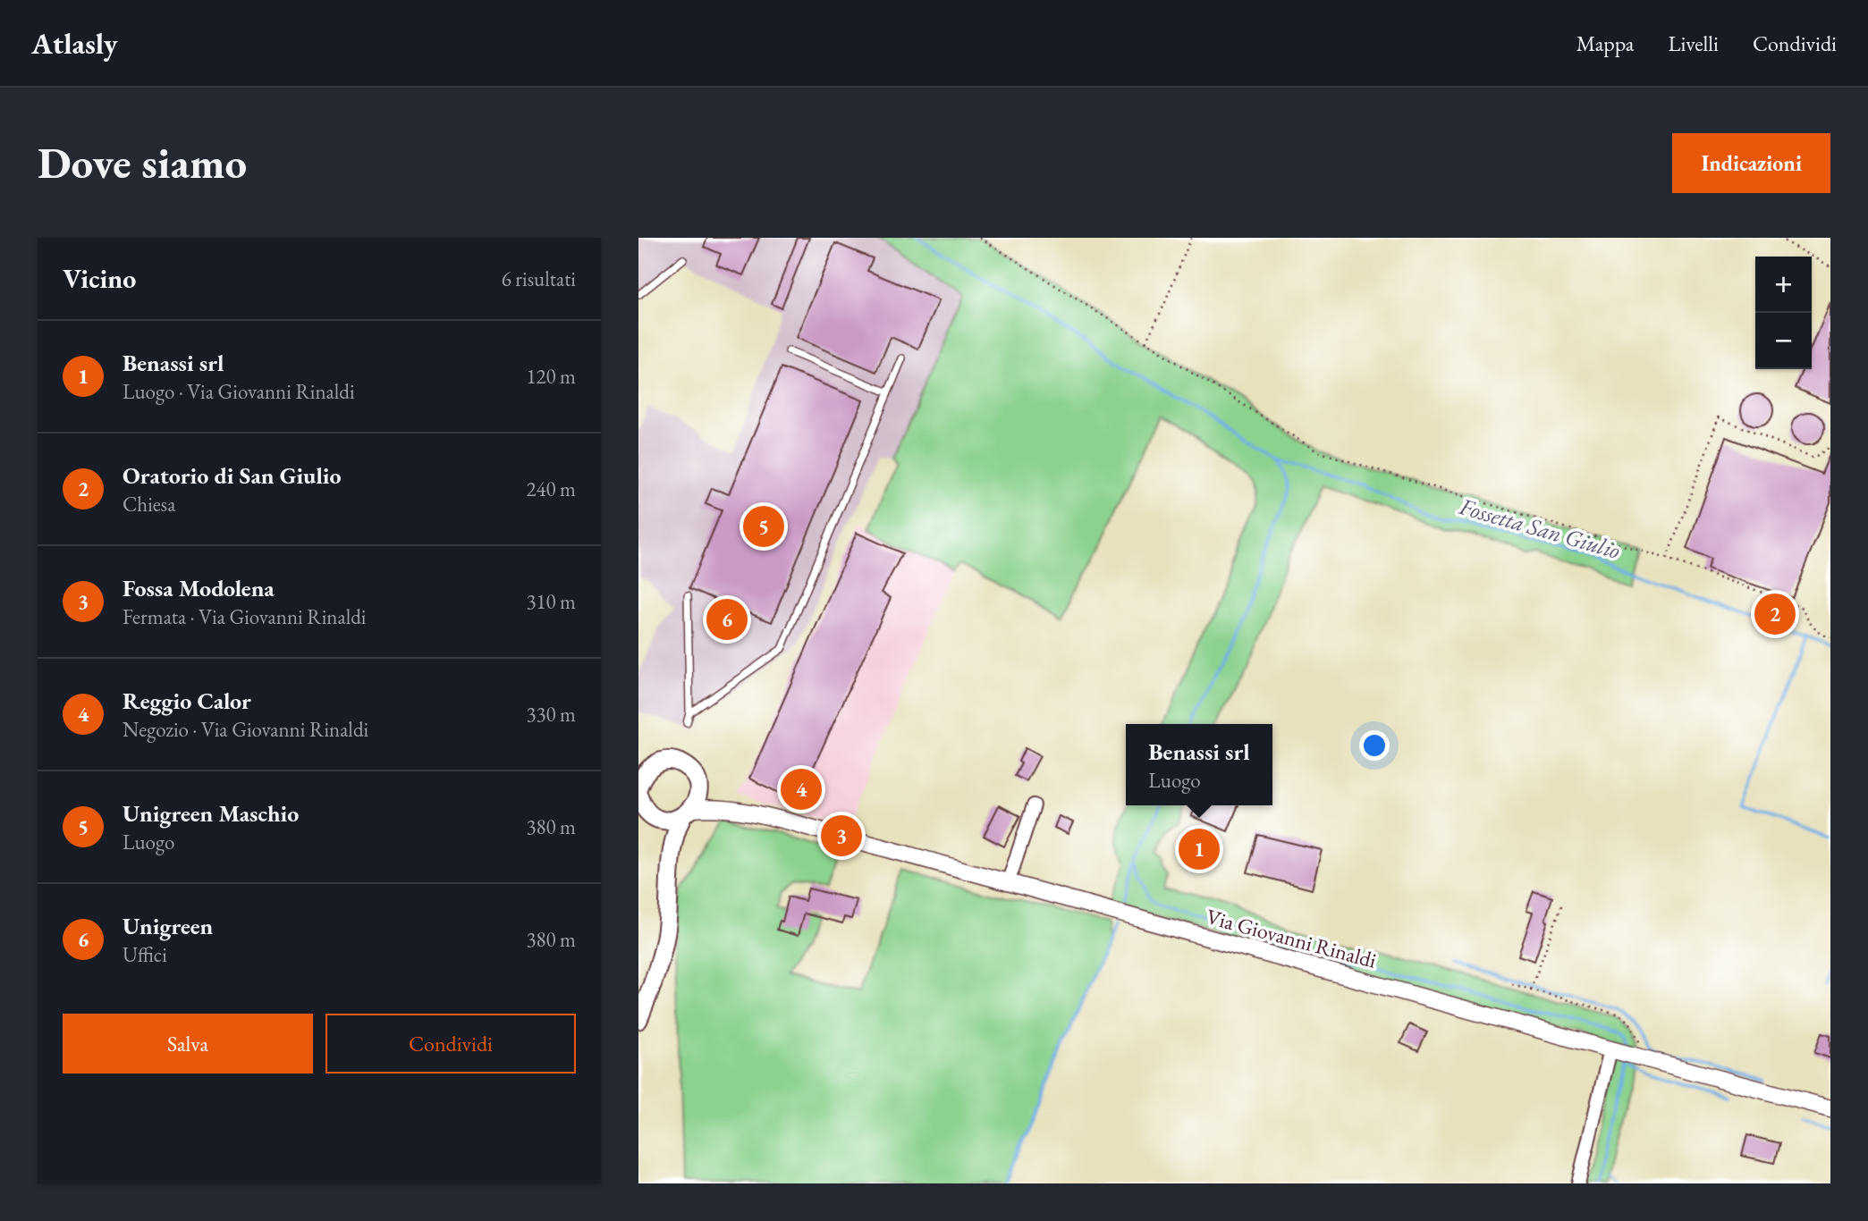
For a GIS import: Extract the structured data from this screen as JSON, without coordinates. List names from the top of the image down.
{
  "streets": {
    "street": ["Via Giovanni Rinaldi"]
  },
  "water": ["Fossetta San Giulio"],
  "page": {
    "header": "Atlasly",
    "nav": ["Mappa", "Livelli", "Condividi"],
    "buttons": [
      "Indicazioni",
      ["Salva", "Condividi"]
    ],
    "title": "Dove siamo",
    "heading": ["Vicino", "6 risultati"],
    "map_buttons": ["+", "−"],
    "list": [
      {
        "mark": "1",
        "name": "Benassi srl",
        "note": "Luogo · Via Giovanni Rinaldi",
        "value": "120 m"
      },
      {
        "mark": "2",
        "name": "Oratorio di San Giulio",
        "note": "Chiesa",
        "value": "240 m"
      },
      {
        "mark": "3",
        "name": "Fossa Modolena",
        "note": "Fermata · Via Giovanni Rinaldi",
        "value": "310 m"
      },
      {
        "mark": "4",
        "name": "Reggio Calor",
        "note": "Negozio · Via Giovanni Rinaldi",
        "value": "330 m"
      },
      {
        "mark": "5",
        "name": "Unigreen Maschio",
        "note": "Luogo",
        "value": "380 m"
      },
      {
        "mark": "6",
        "name": "Unigreen",
        "note": "Uffici",
        "value": "380 m"
      }
    ],
    "pins": [
      "5",
      "2",
      "6",
      "4",
      "3",
      "1"
    ],
    "popup": ["Benassi srl", "Luogo"]
  }
}
